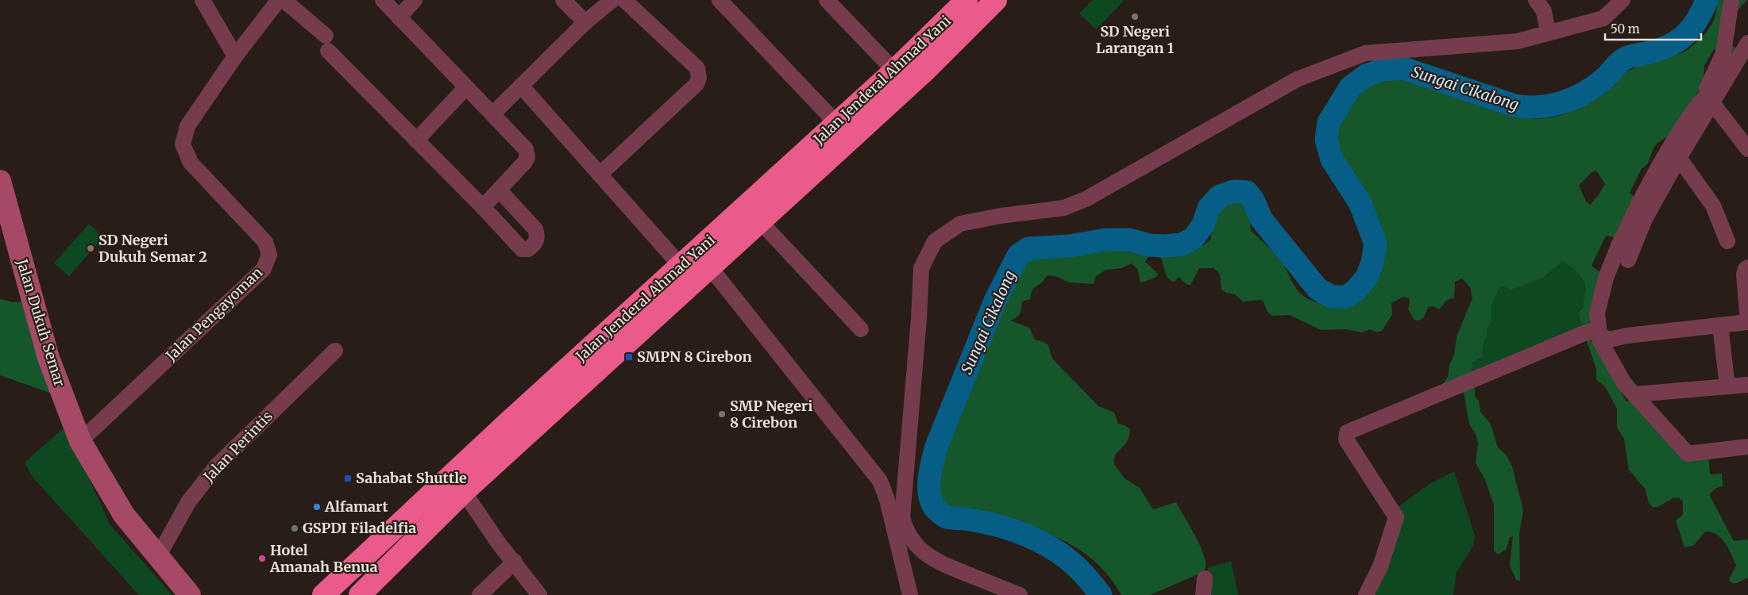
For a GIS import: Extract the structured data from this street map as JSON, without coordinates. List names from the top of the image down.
{
  "streets": {
    "highway": ["Jalan Jenderal Ahmad Yani"],
    "street": ["Jalan Pengayoman", "Jalan Dukuh Semar", "Jalan Perintis"]
  },
  "crossings": [
    ["Jalan Pengayoman", "Jalan Dukuh Semar"],
    ["Jalan Dukuh Semar", "Jalan Perintis"]
  ],
  "water": ["Sungai Cikalong"],
  "places": {
    "other": [
      "SD Negeri Larangan 1",
      "SD Negeri Dukuh Semar 2",
      "SMP Negeri 8 Cirebon",
      "Alfamart",
      "GSPDI Filadelfia",
      "Hotel Amanah Benua"
    ],
    "transit": ["SMPN 8 Cirebon", "Sahabat Shuttle"]
  },
  "scale_bar": "50 m"
}
